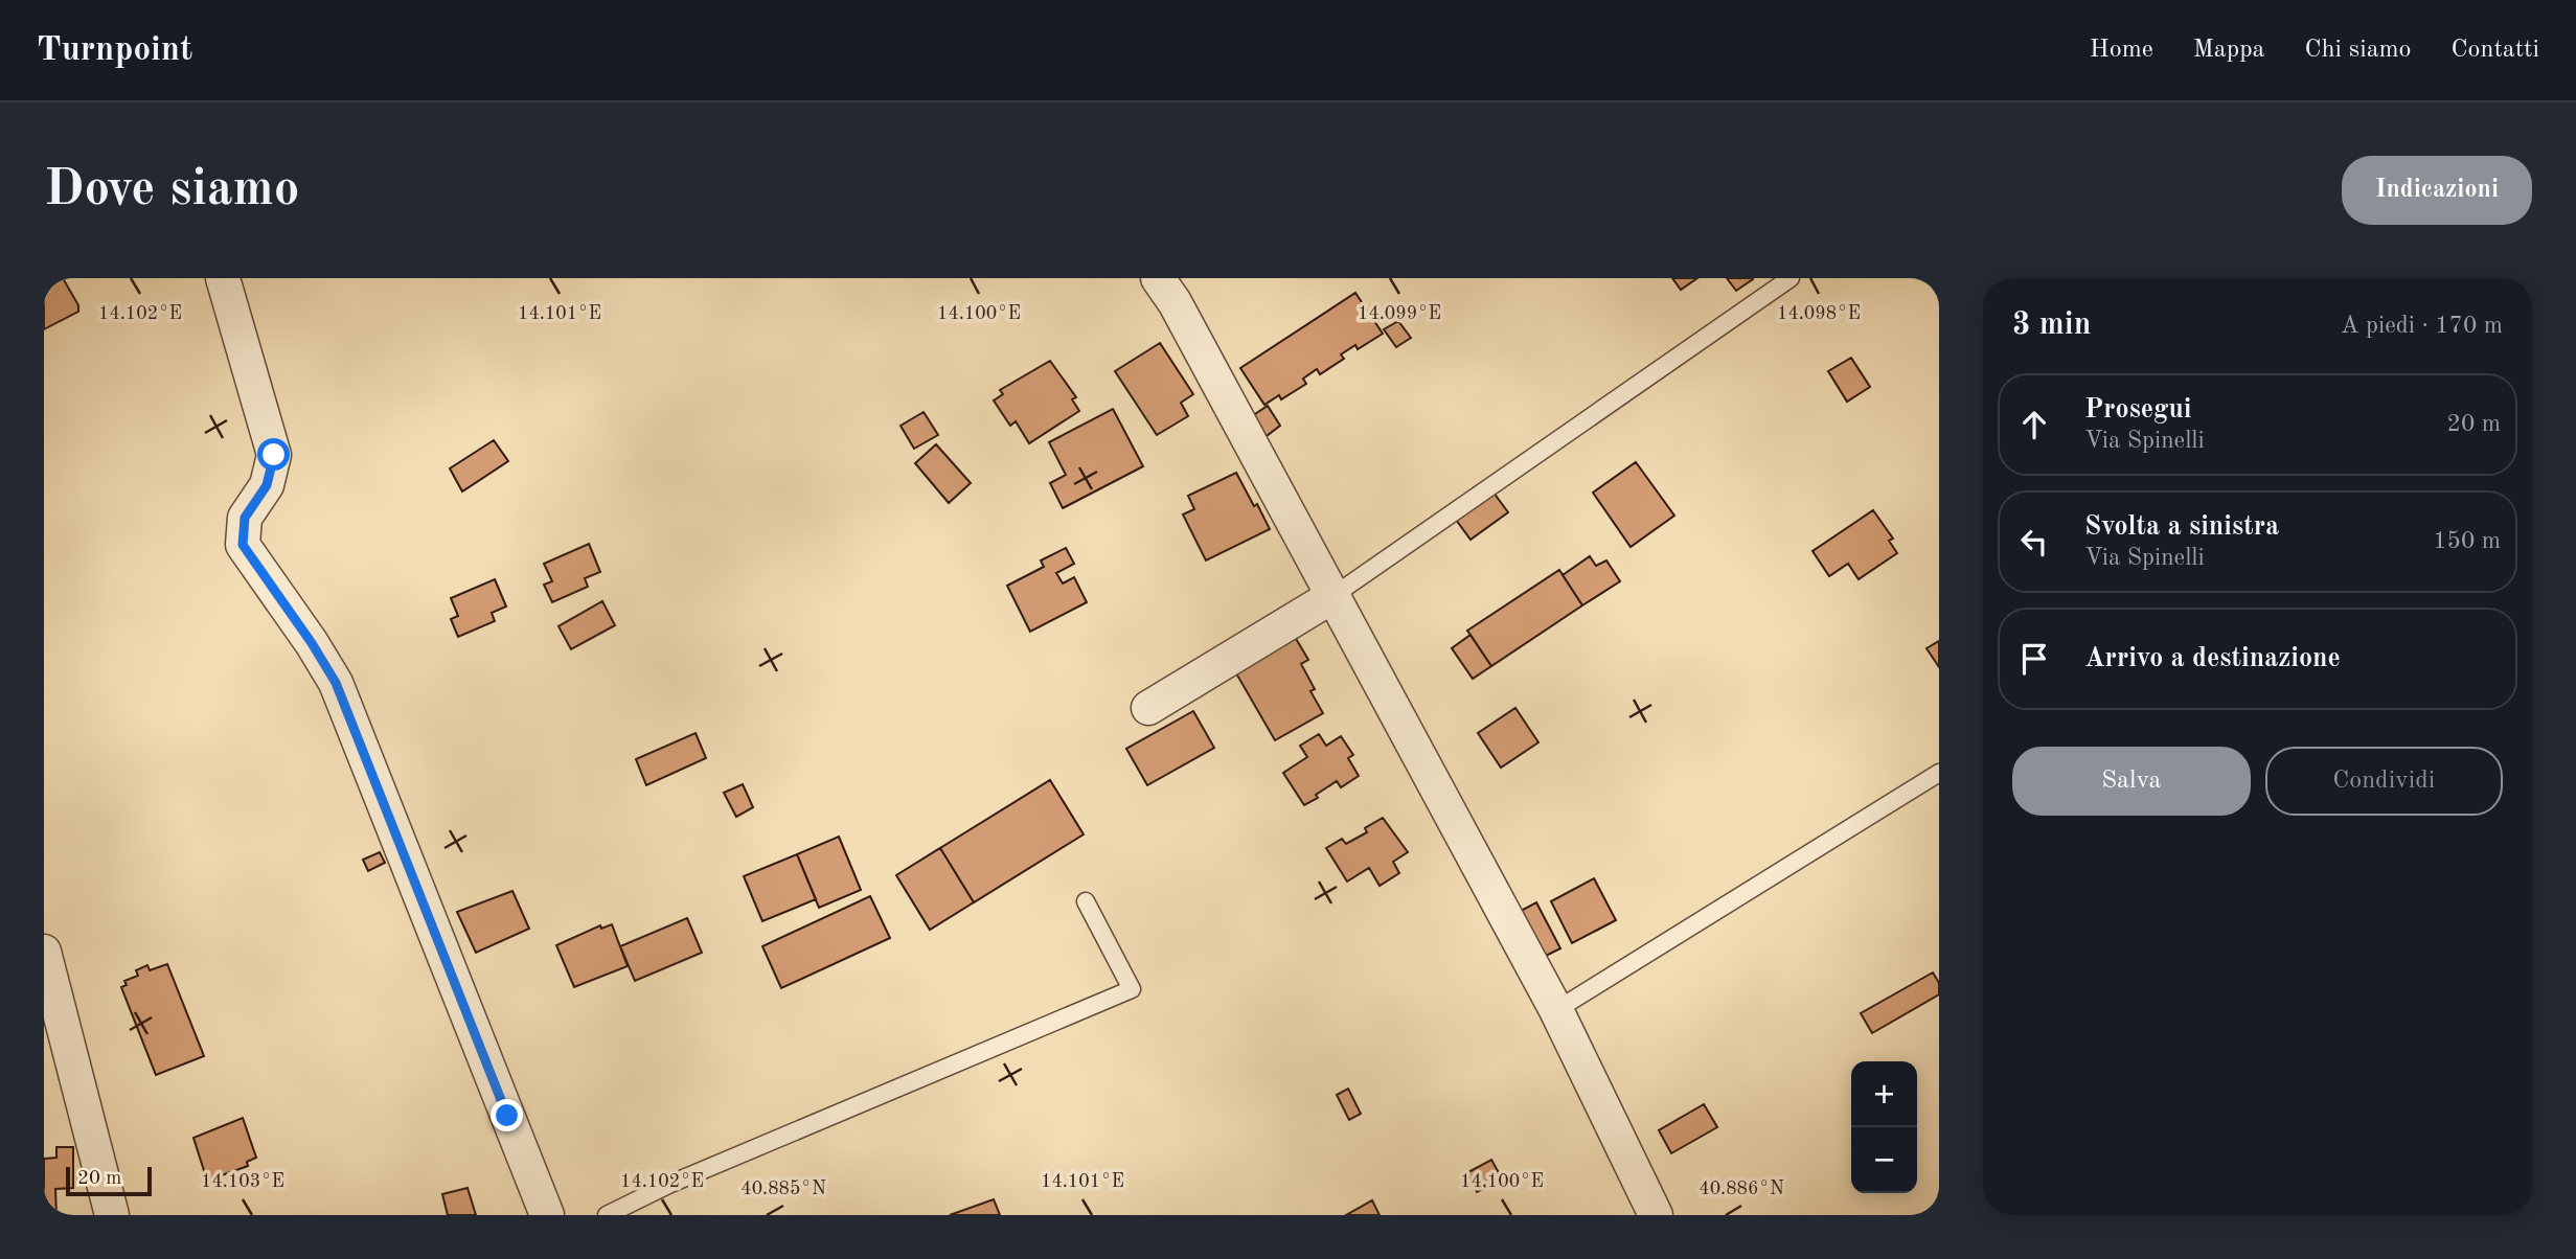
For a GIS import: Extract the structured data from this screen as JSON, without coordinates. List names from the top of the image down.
{
  "scale_bar": "20 m",
  "page": {
    "header": "Turnpoint",
    "nav": [
      "Home",
      "Mappa",
      "Chi siamo",
      "Contatti"
    ],
    "buttons": [
      "Indicazioni",
      ["Salva", "Condividi"]
    ],
    "title": "Dove siamo",
    "heading": ["3 min", "A piedi · 170 m"],
    "list": [
      ["Prosegui", "Via Spinelli", "20 m"],
      ["Svolta a sinistra", "Via Spinelli", "150 m"],
      "Arrivo a destinazione"
    ],
    "map_buttons": ["+", "−"],
    "scale": "20 m"
  },
  "coordinates": [
    "14.098°E",
    "14.102°E",
    "14.101°E",
    "14.100°E",
    "14.099°E",
    "14.103°E",
    "40.885°N",
    "40.886°N"
  ]
}
